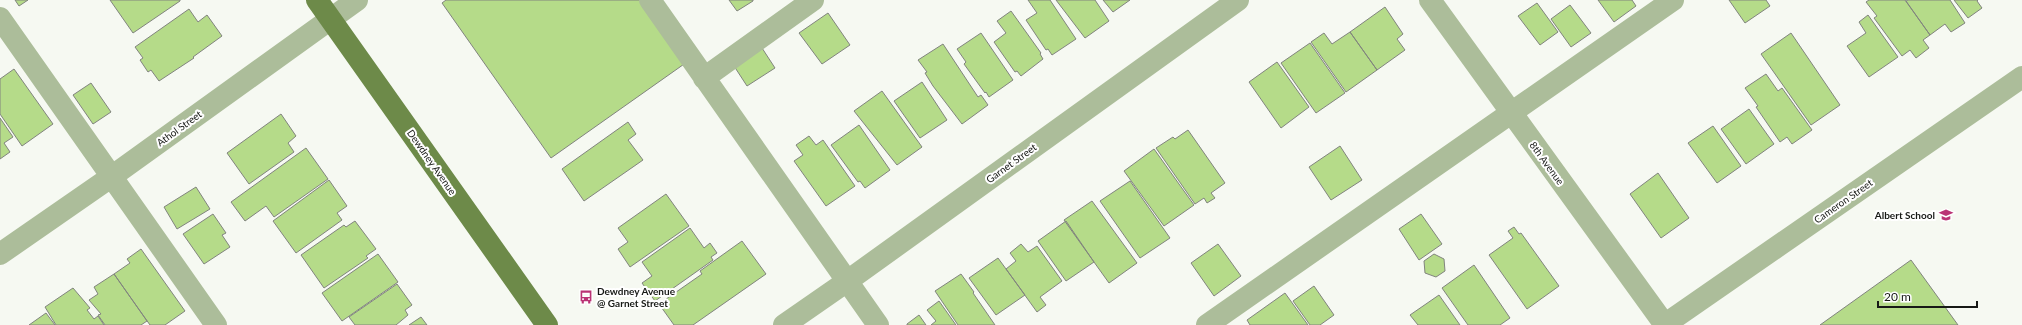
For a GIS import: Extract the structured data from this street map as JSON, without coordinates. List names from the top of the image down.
{
  "streets": {
    "main road": ["Dewdney Avenue"],
    "street": [
      "Athol Street",
      "Garnet Street",
      "8th Avenue",
      "Cameron Street"
    ]
  },
  "crossings": [
    ["Athol Street", "Dewdney Avenue"],
    ["8th Avenue", "Cameron Street"]
  ],
  "places": {
    "school or university": ["Albert School"],
    "bus stop": ["Dewdney Avenue @ Garnet Street"]
  },
  "scale_bar": "20 m"
}
